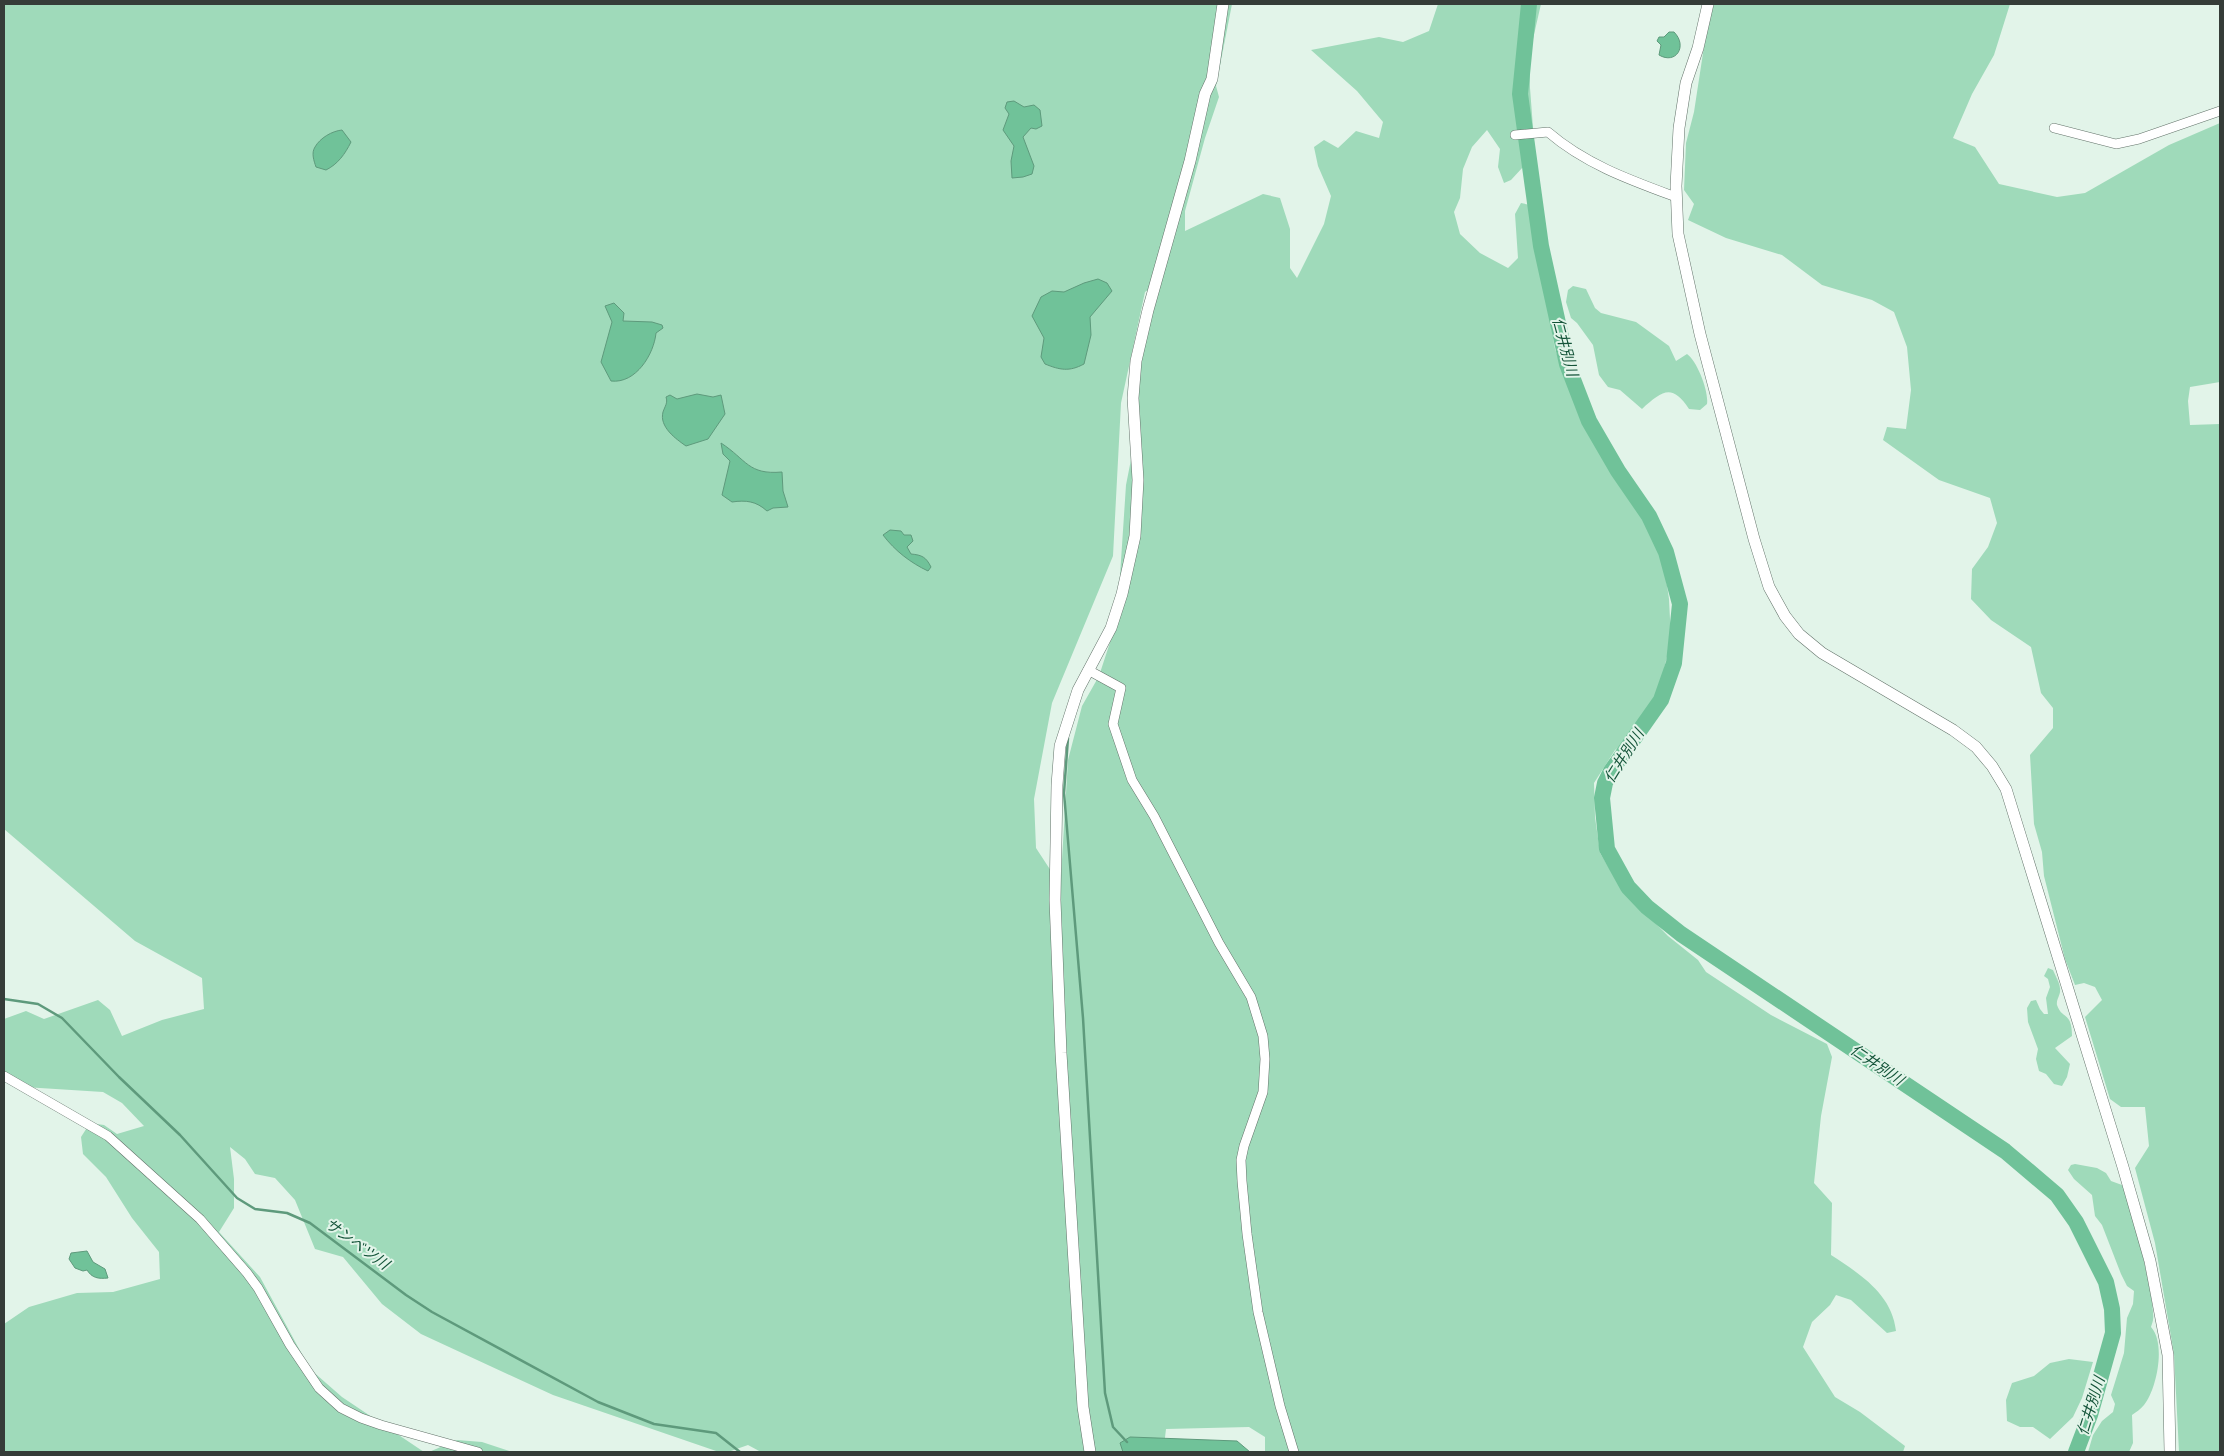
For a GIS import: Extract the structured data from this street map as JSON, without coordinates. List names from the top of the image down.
{
  "water": ["仁井別川", "サンベツ川"]
}
